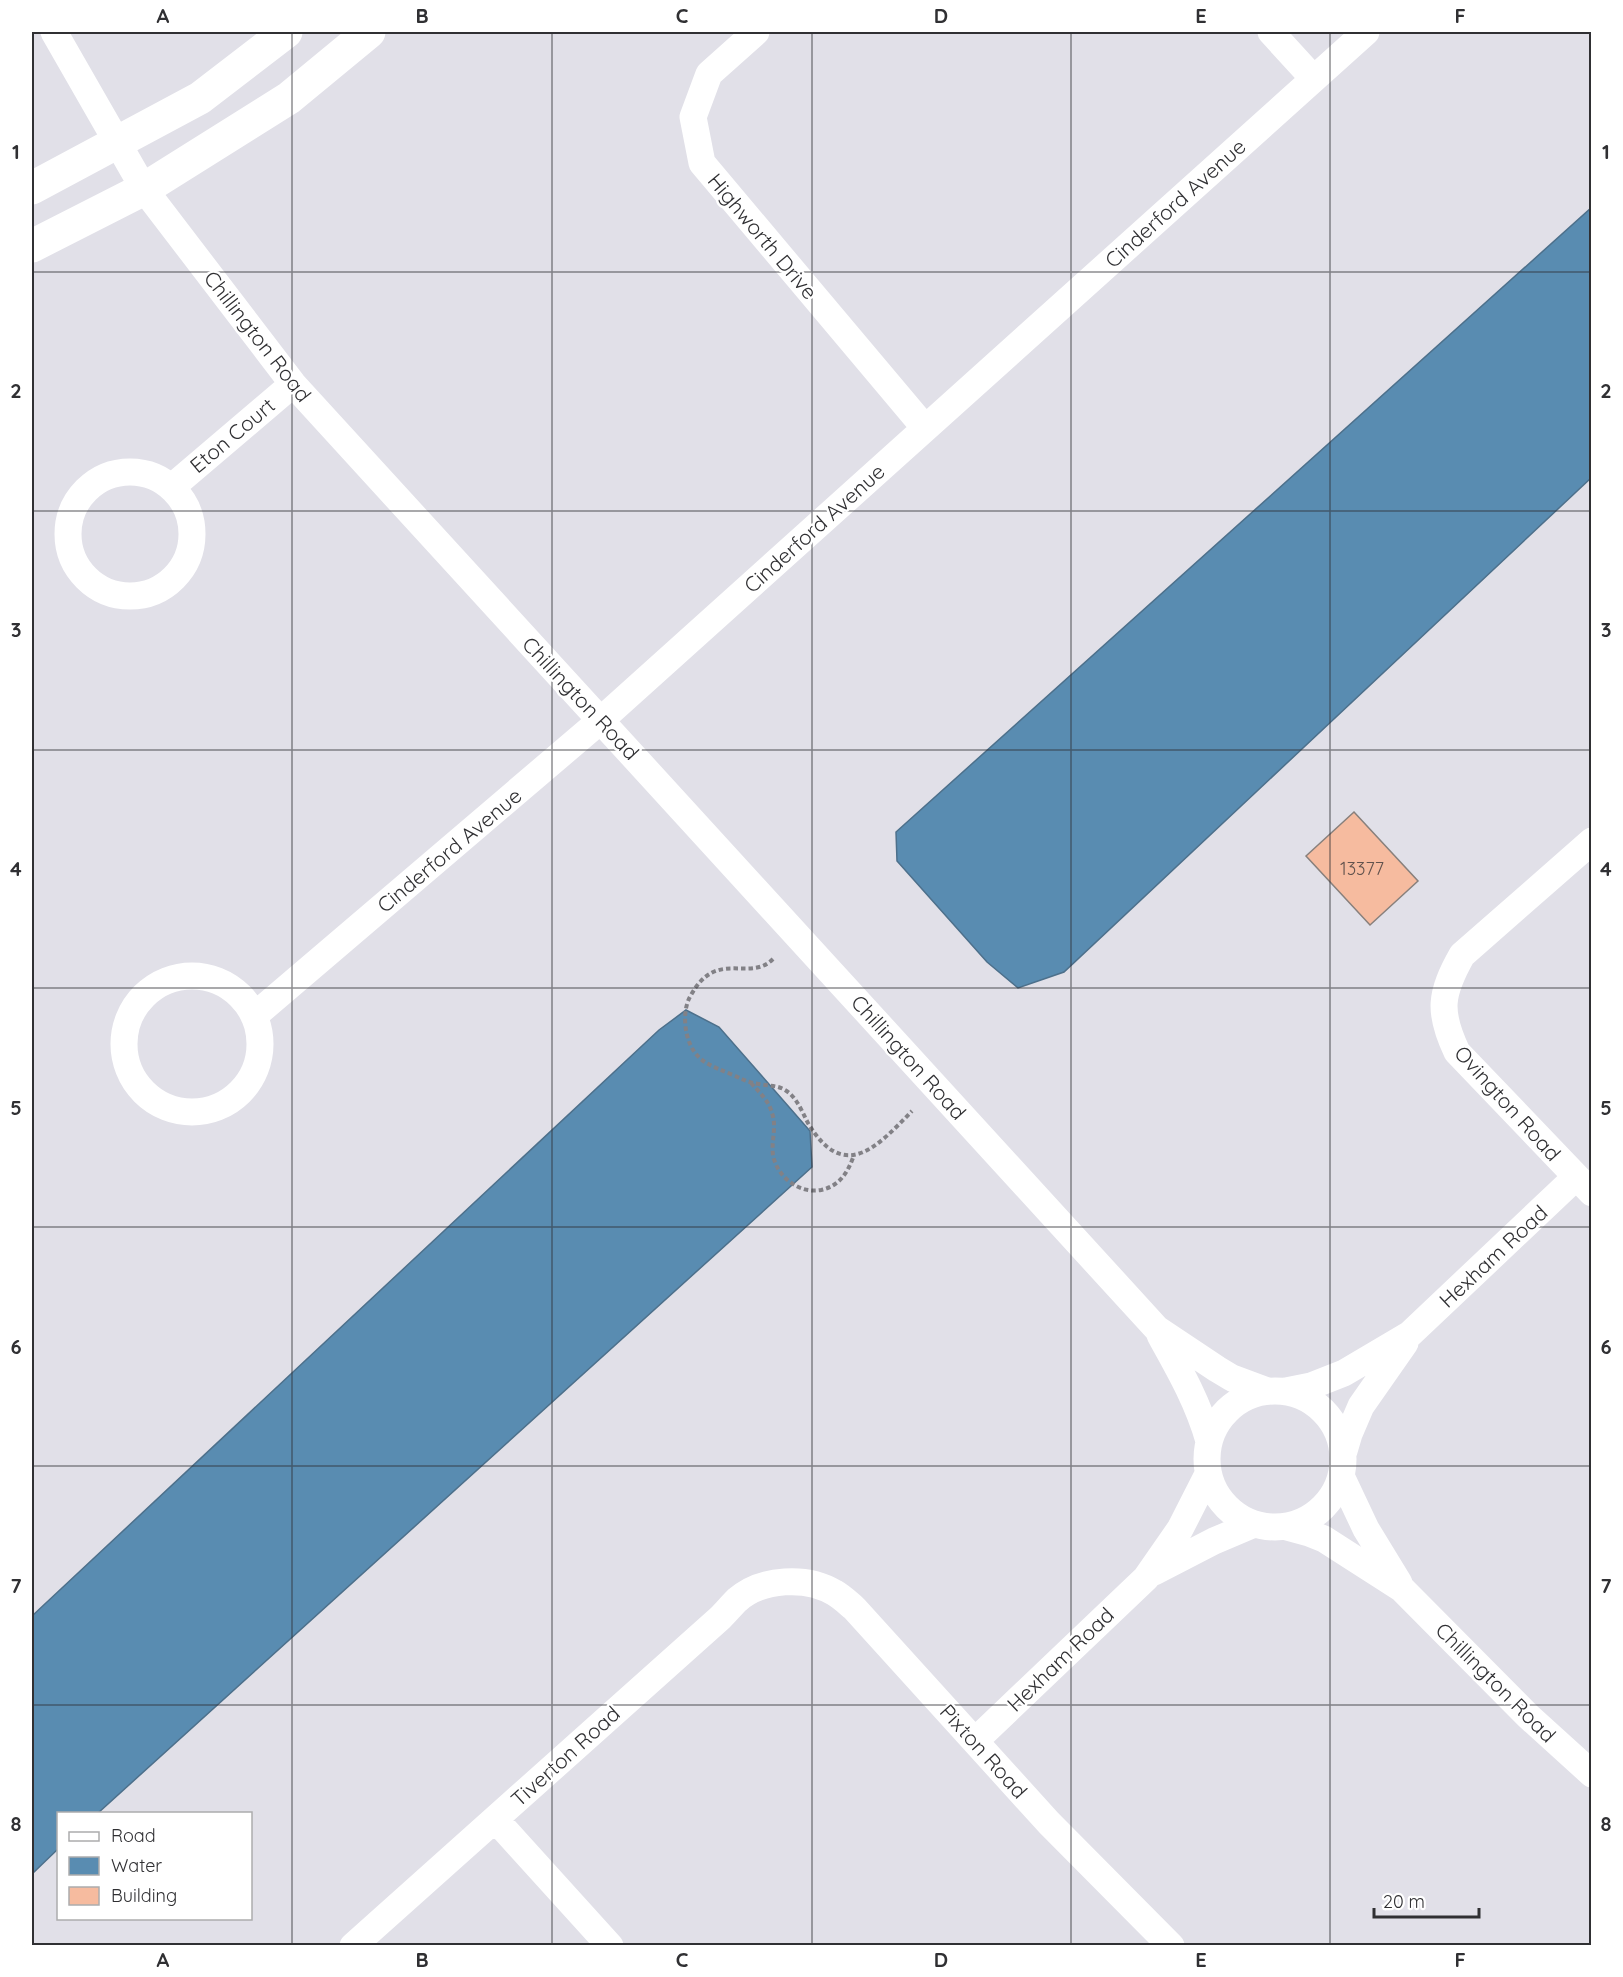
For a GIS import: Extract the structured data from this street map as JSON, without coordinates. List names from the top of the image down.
{
  "streets": {
    "street": [
      "Cinderford Avenue",
      "Highworth Drive",
      "Chillington Road",
      "Eton Court",
      "Ovington Road",
      "Hexham Road",
      "Pixton Road",
      "Tiverton Road"
    ]
  },
  "crossings": [
    ["Cinderford Avenue", "Highworth Drive"],
    ["Cinderford Avenue", "Chillington Road"],
    ["Chillington Road", "Eton Court"],
    ["Chillington Road", "Hexham Road"],
    ["Ovington Road", "Hexham Road"],
    ["Hexham Road", "Pixton Road"],
    ["Pixton Road", "Tiverton Road"]
  ],
  "house_numbers": ["13377"],
  "legend": ["Road", "Water", "Building"],
  "scale_bar": "20 m",
  "grid": {
    "columns": [
      "A",
      "B",
      "C",
      "D",
      "E",
      "F"
    ],
    "rows": [
      "1",
      "2",
      "3",
      "4",
      "5",
      "6",
      "7",
      "8"
    ]
  }
}
